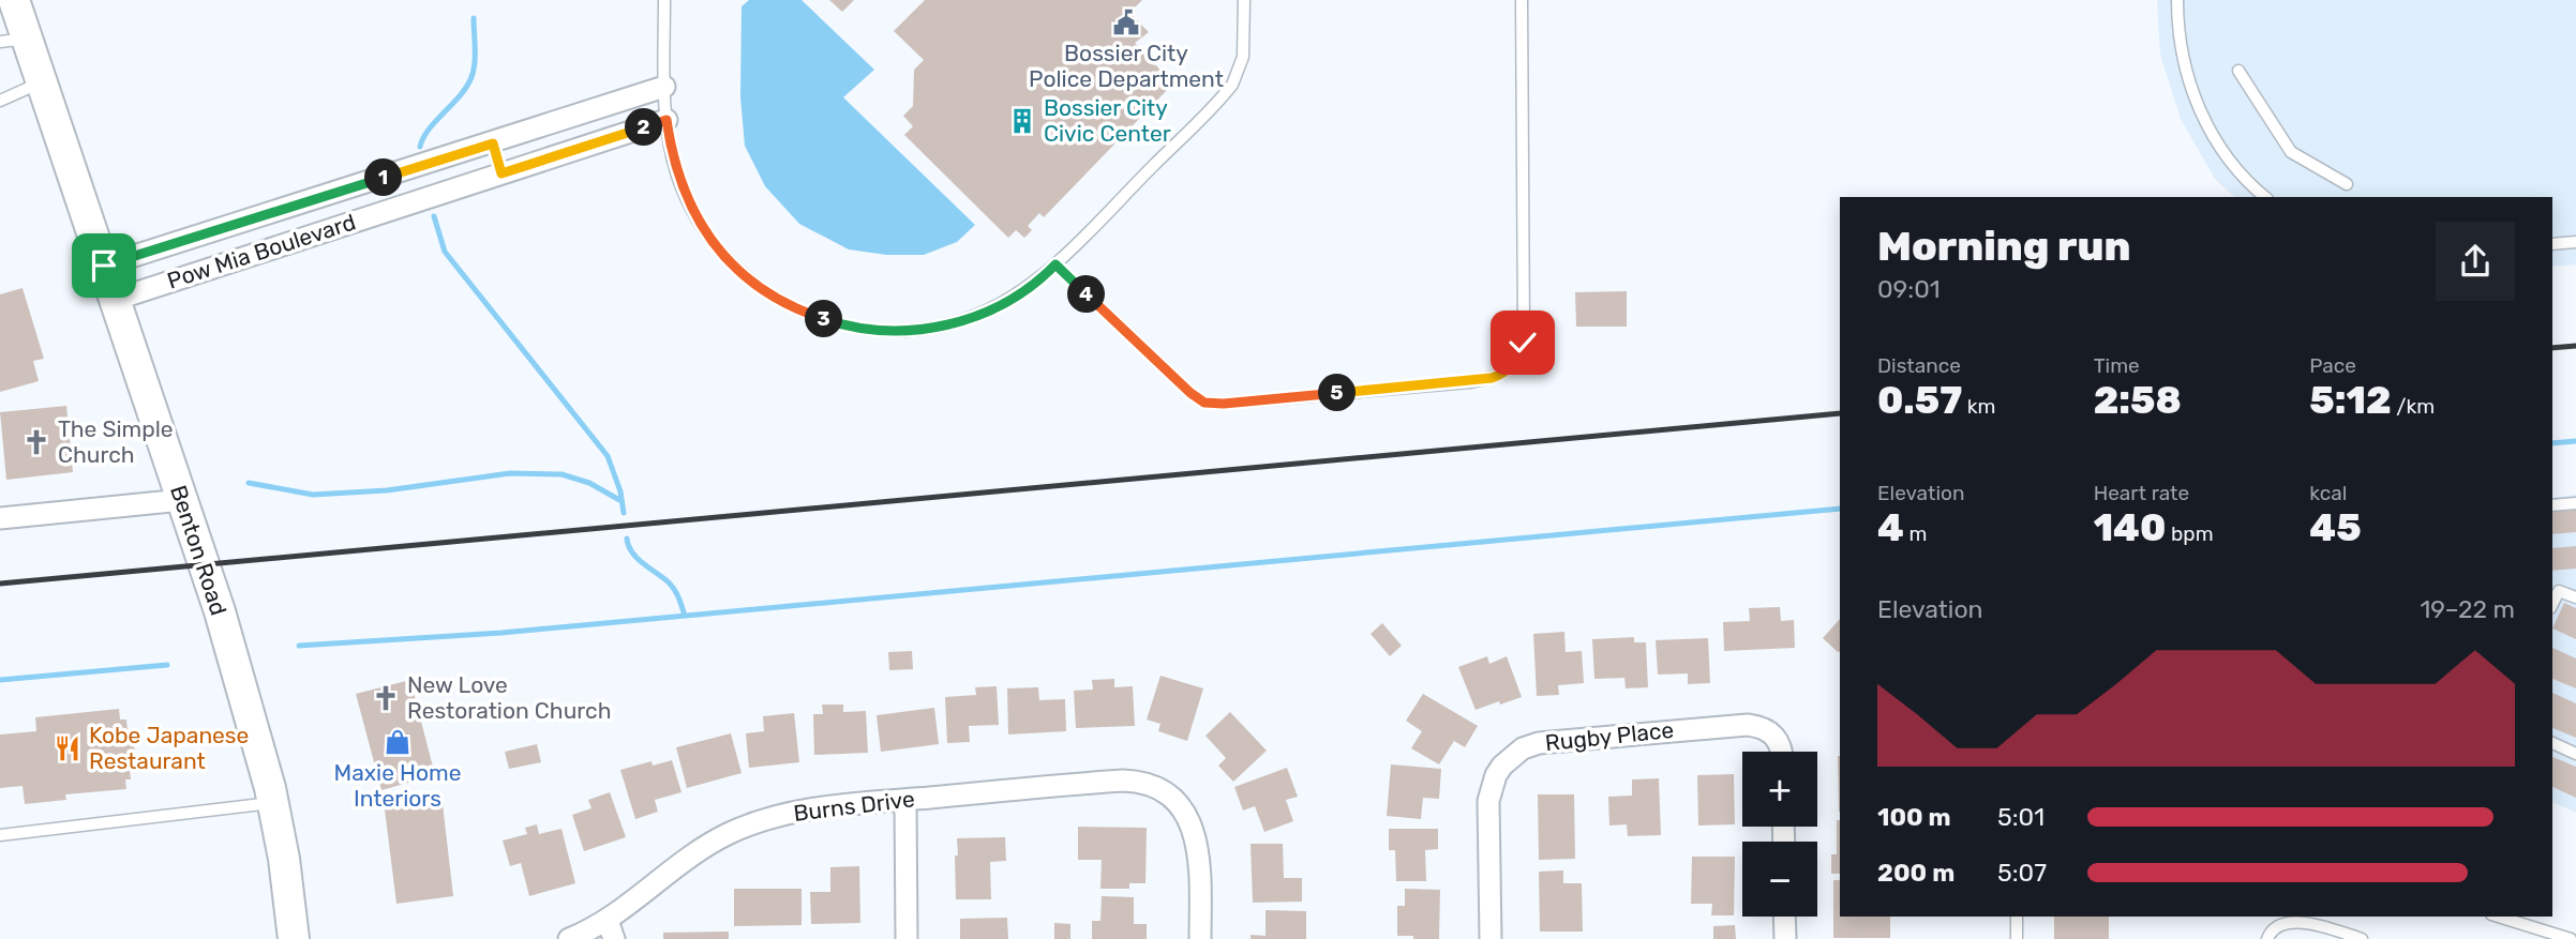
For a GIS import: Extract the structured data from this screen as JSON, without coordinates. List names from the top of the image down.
{
  "streets": {
    "main road": ["Benton Road"],
    "street": ["Pow Mia Boulevard", "Rugby Place", "Burns Drive"]
  },
  "crossings": [
    ["Pow Mia Boulevard", "Benton Road"]
  ],
  "places": {
    "public building": ["Bossier City Police Department"],
    "building": ["Bossier City Civic Center"],
    "church": ["The Simple Church", "New Love Restoration Church"],
    "shop": ["Maxie Home Interiors"],
    "restaurant": ["Kobe Japanese Restaurant"]
  },
  "page": {
    "pins": [
      "2",
      "1",
      "4",
      "3",
      "5"
    ],
    "heading": ["Morning run", "09:01"],
    "stats": [
      ["Distance", "0.57 km"],
      ["Time", "2:58"],
      ["Pace", "5:12 /km"],
      ["Elevation", "4 m"],
      ["Heart rate", "140 bpm"],
      ["kcal", "45"]
    ],
    "chart": ["Elevation", "19–22 m"],
    "map_buttons": ["+", "−"],
    "list": [
      {
        "name": "100 m",
        "note": "5:01"
      },
      {
        "name": "200 m",
        "note": "5:07"
      }
    ]
  }
}
